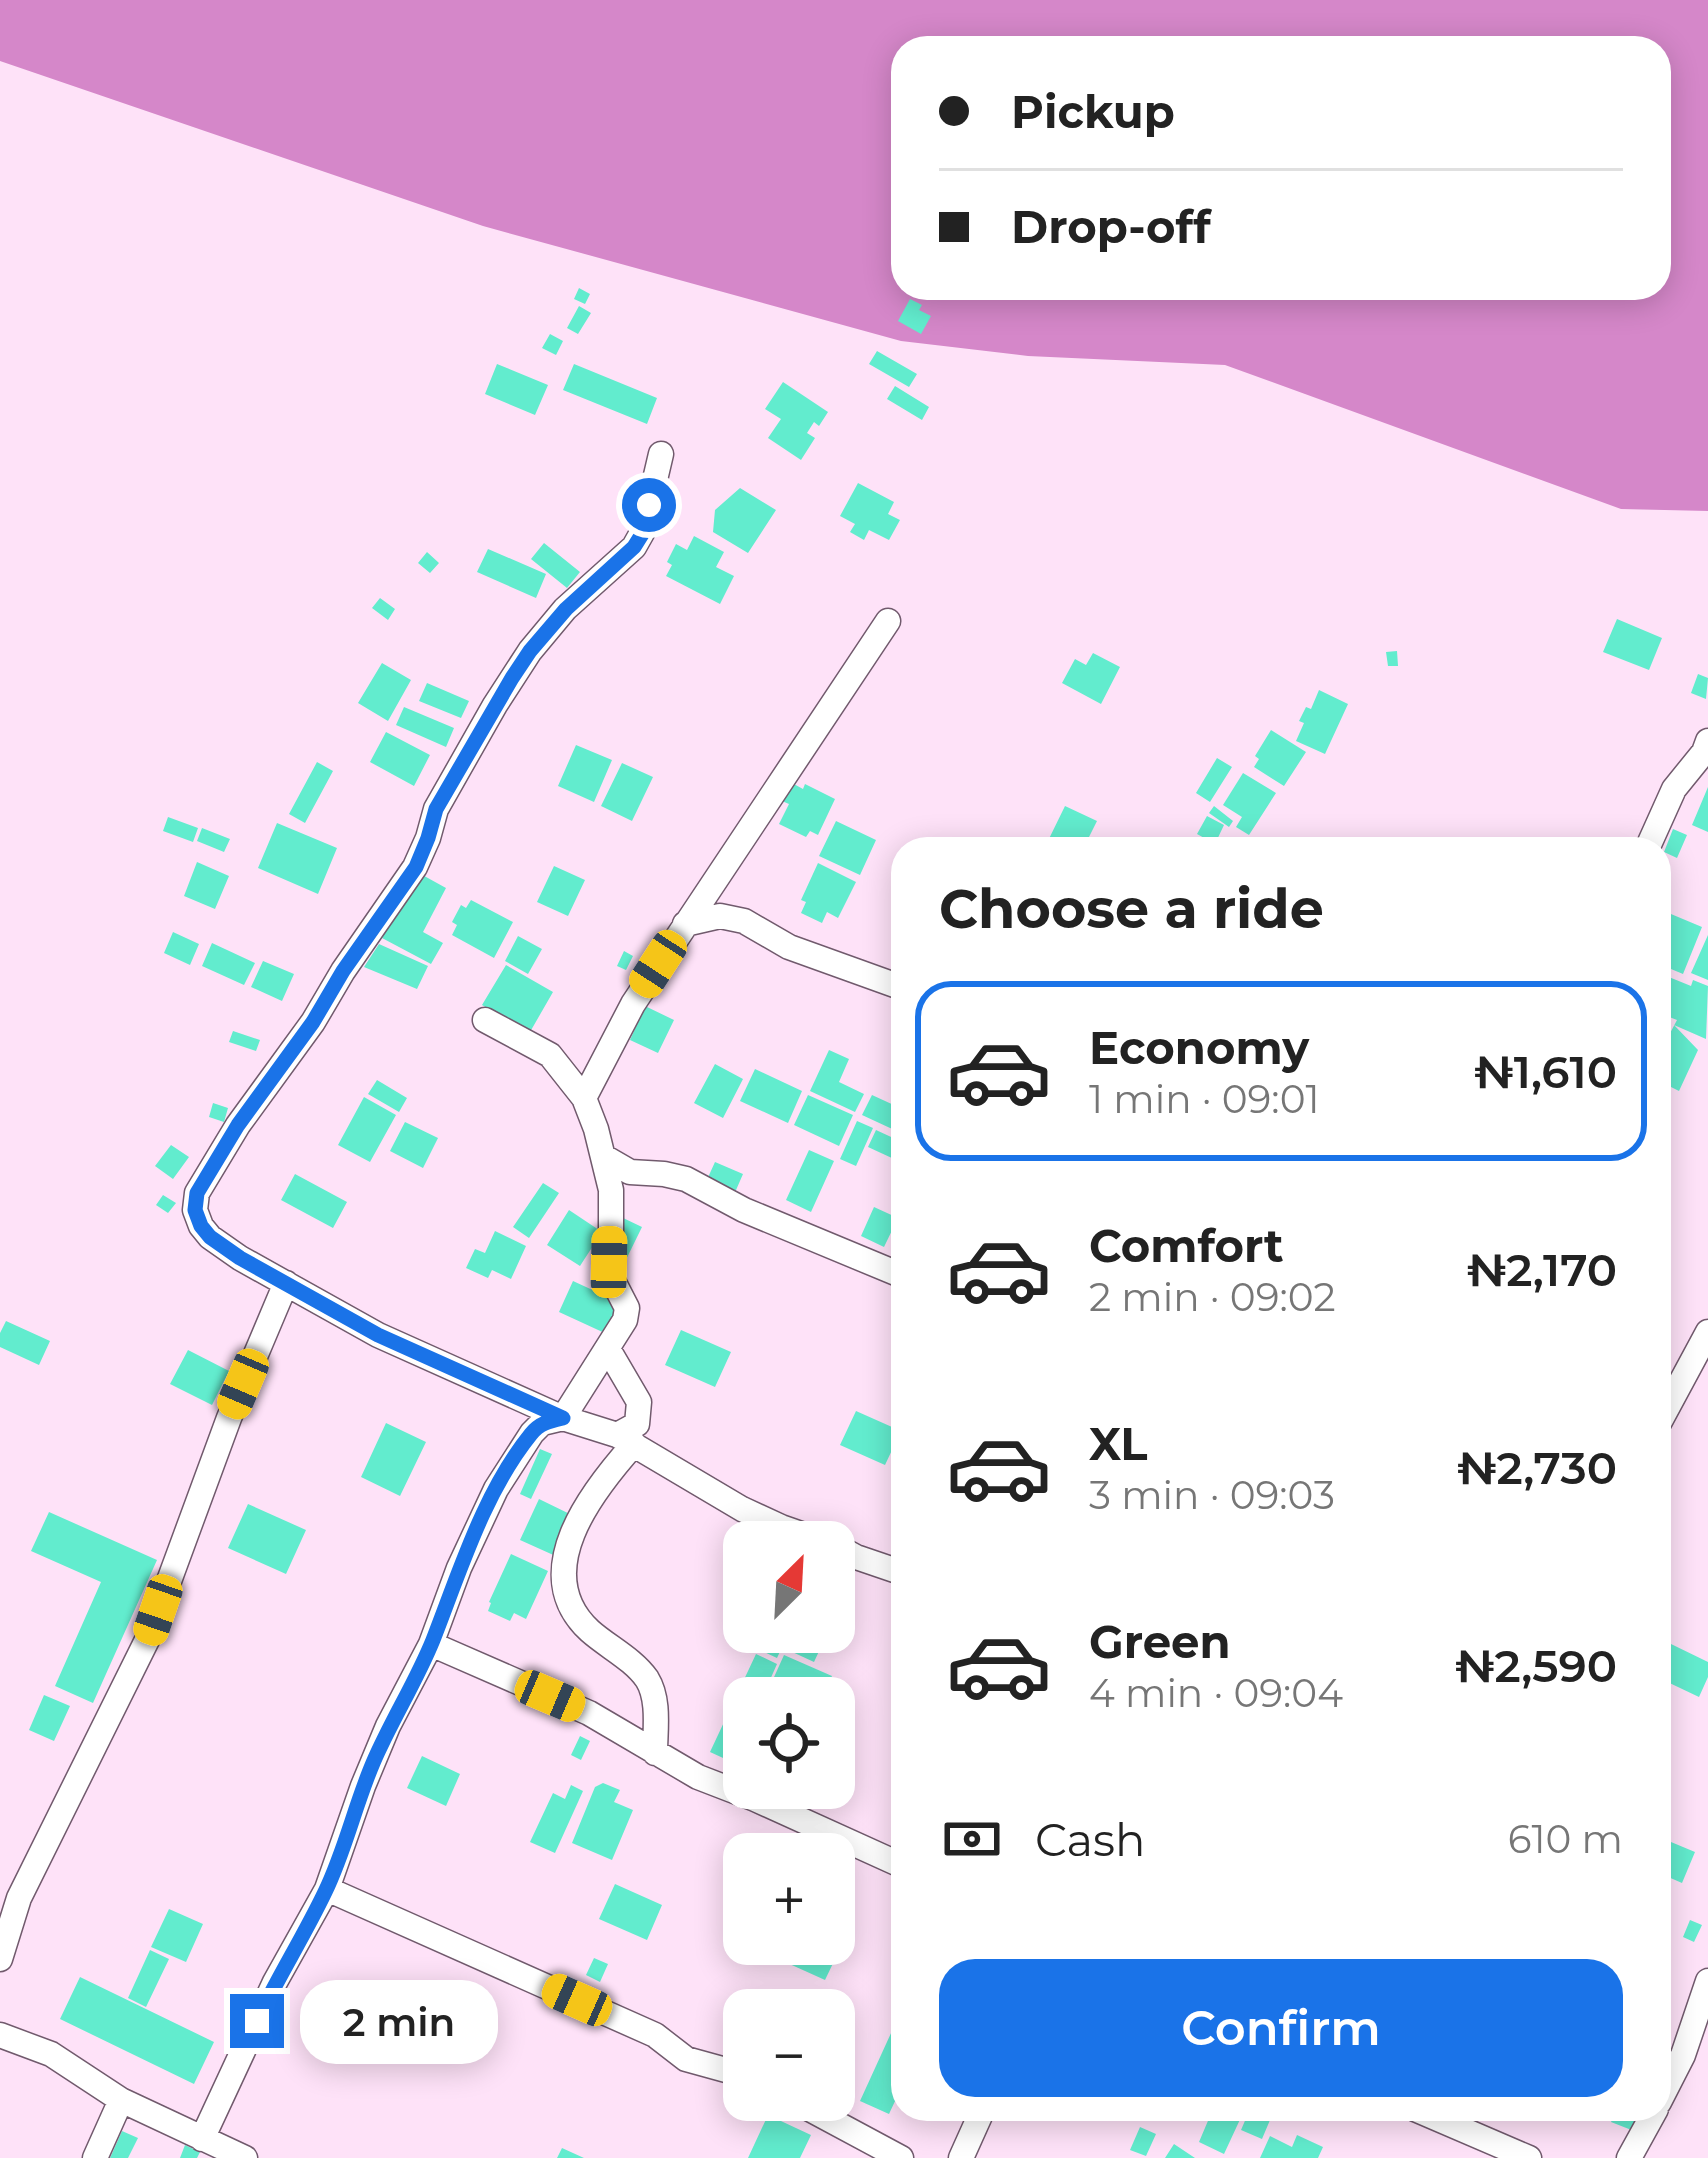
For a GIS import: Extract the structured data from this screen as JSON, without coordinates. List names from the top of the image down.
{
  "north": "top right",
  "page": {
    "banner": ["Pickup", "Drop-off"],
    "heading": "Choose a ride",
    "list": [
      {
        "name": "Economy",
        "note": "1 min · 09:01",
        "value": "₦1,610"
      },
      {
        "name": "Comfort",
        "note": "2 min · 09:02",
        "value": "₦2,170"
      },
      {
        "name": "XL",
        "note": "3 min · 09:03",
        "value": "₦2,730"
      },
      {
        "name": "Green",
        "note": "4 min · 09:04",
        "value": "₦2,590"
      }
    ],
    "map_buttons": ["+", "−"],
    "pay": ["Cash", "610 m"],
    "buttons": "Confirm",
    "bubble": "2 min"
  }
}
